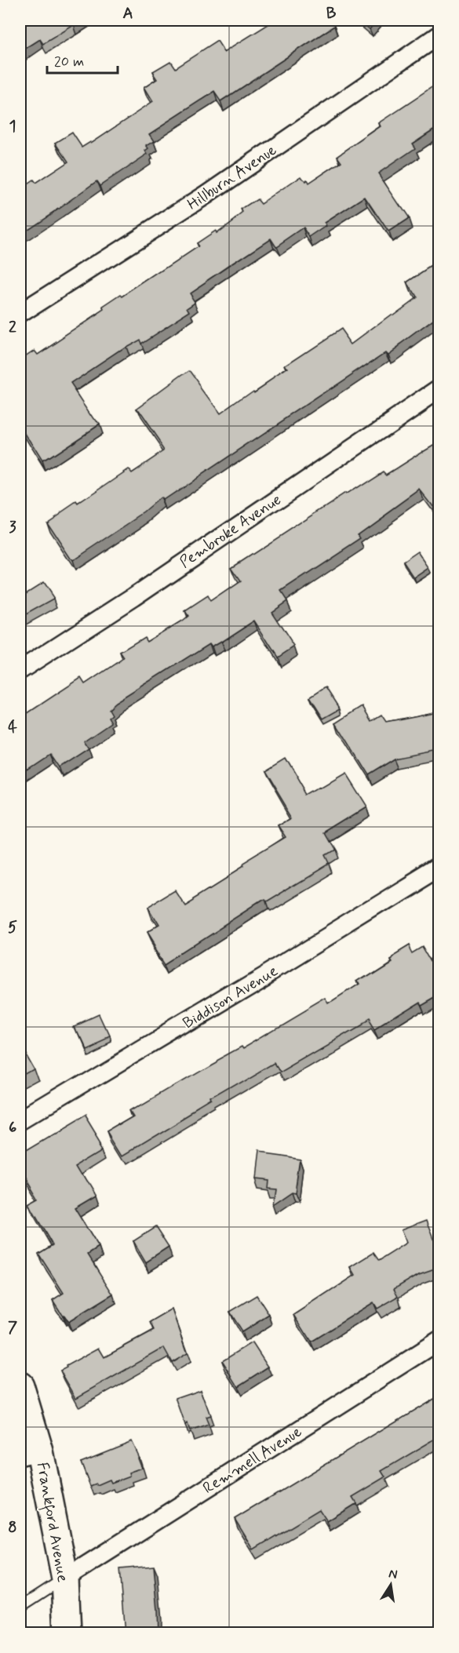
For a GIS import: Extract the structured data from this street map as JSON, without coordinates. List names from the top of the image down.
{
  "streets": {
    "street": [
      "Hillburn Avenue",
      "Pembroke Avenue",
      "Biddison Avenue",
      "Remmell Avenue",
      "Frankford Avenue"
    ]
  },
  "crossings": [
    ["Remmell Avenue", "Frankford Avenue"]
  ],
  "scale_bar": "20 m",
  "north": "top",
  "grid": {
    "columns": ["A", "B"],
    "rows": [
      "1",
      "2",
      "3",
      "4",
      "5",
      "6",
      "7",
      "8"
    ]
  }
}
